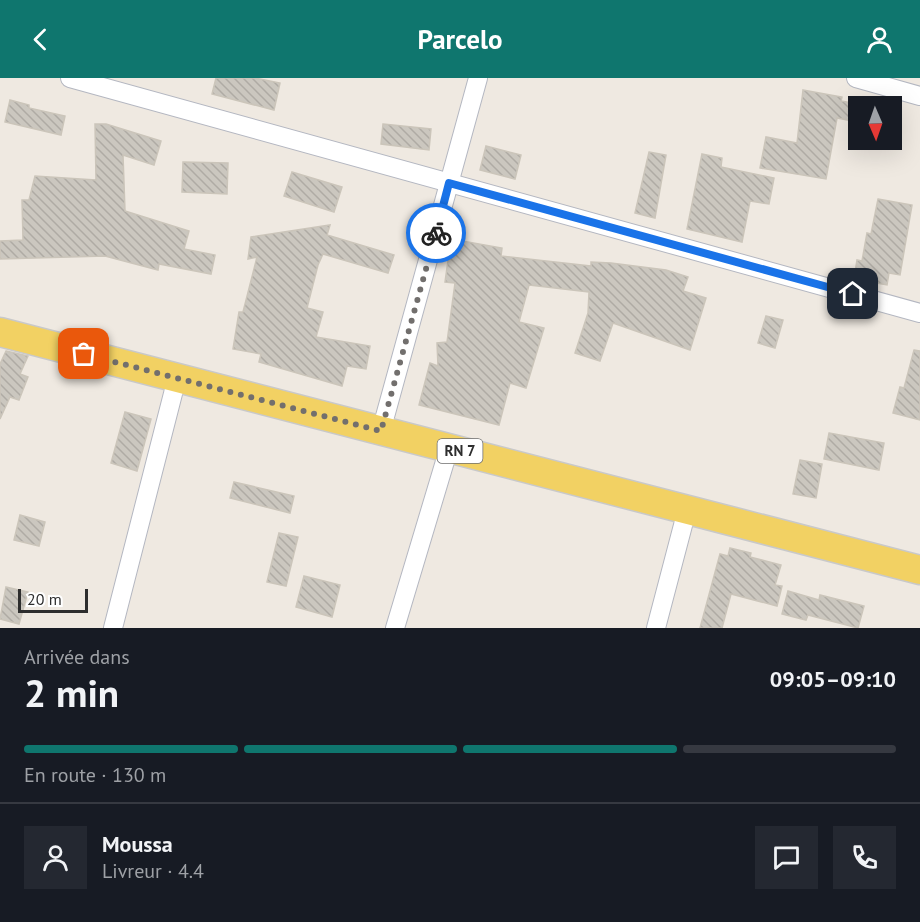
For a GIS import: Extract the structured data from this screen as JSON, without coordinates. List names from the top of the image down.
{
  "streets": {
    "main road": ["RN 7"]
  },
  "scale_bar": "20 m",
  "north": "bottom",
  "page": {
    "header": "Parcelo",
    "scale": "20 m",
    "heading": ["2 min", "Arrivée dans", "09:05–09:10"],
    "panel": ["Moussa", "Livreur · 4.4"],
    "bar": "En route · 130 m"
  }
}
